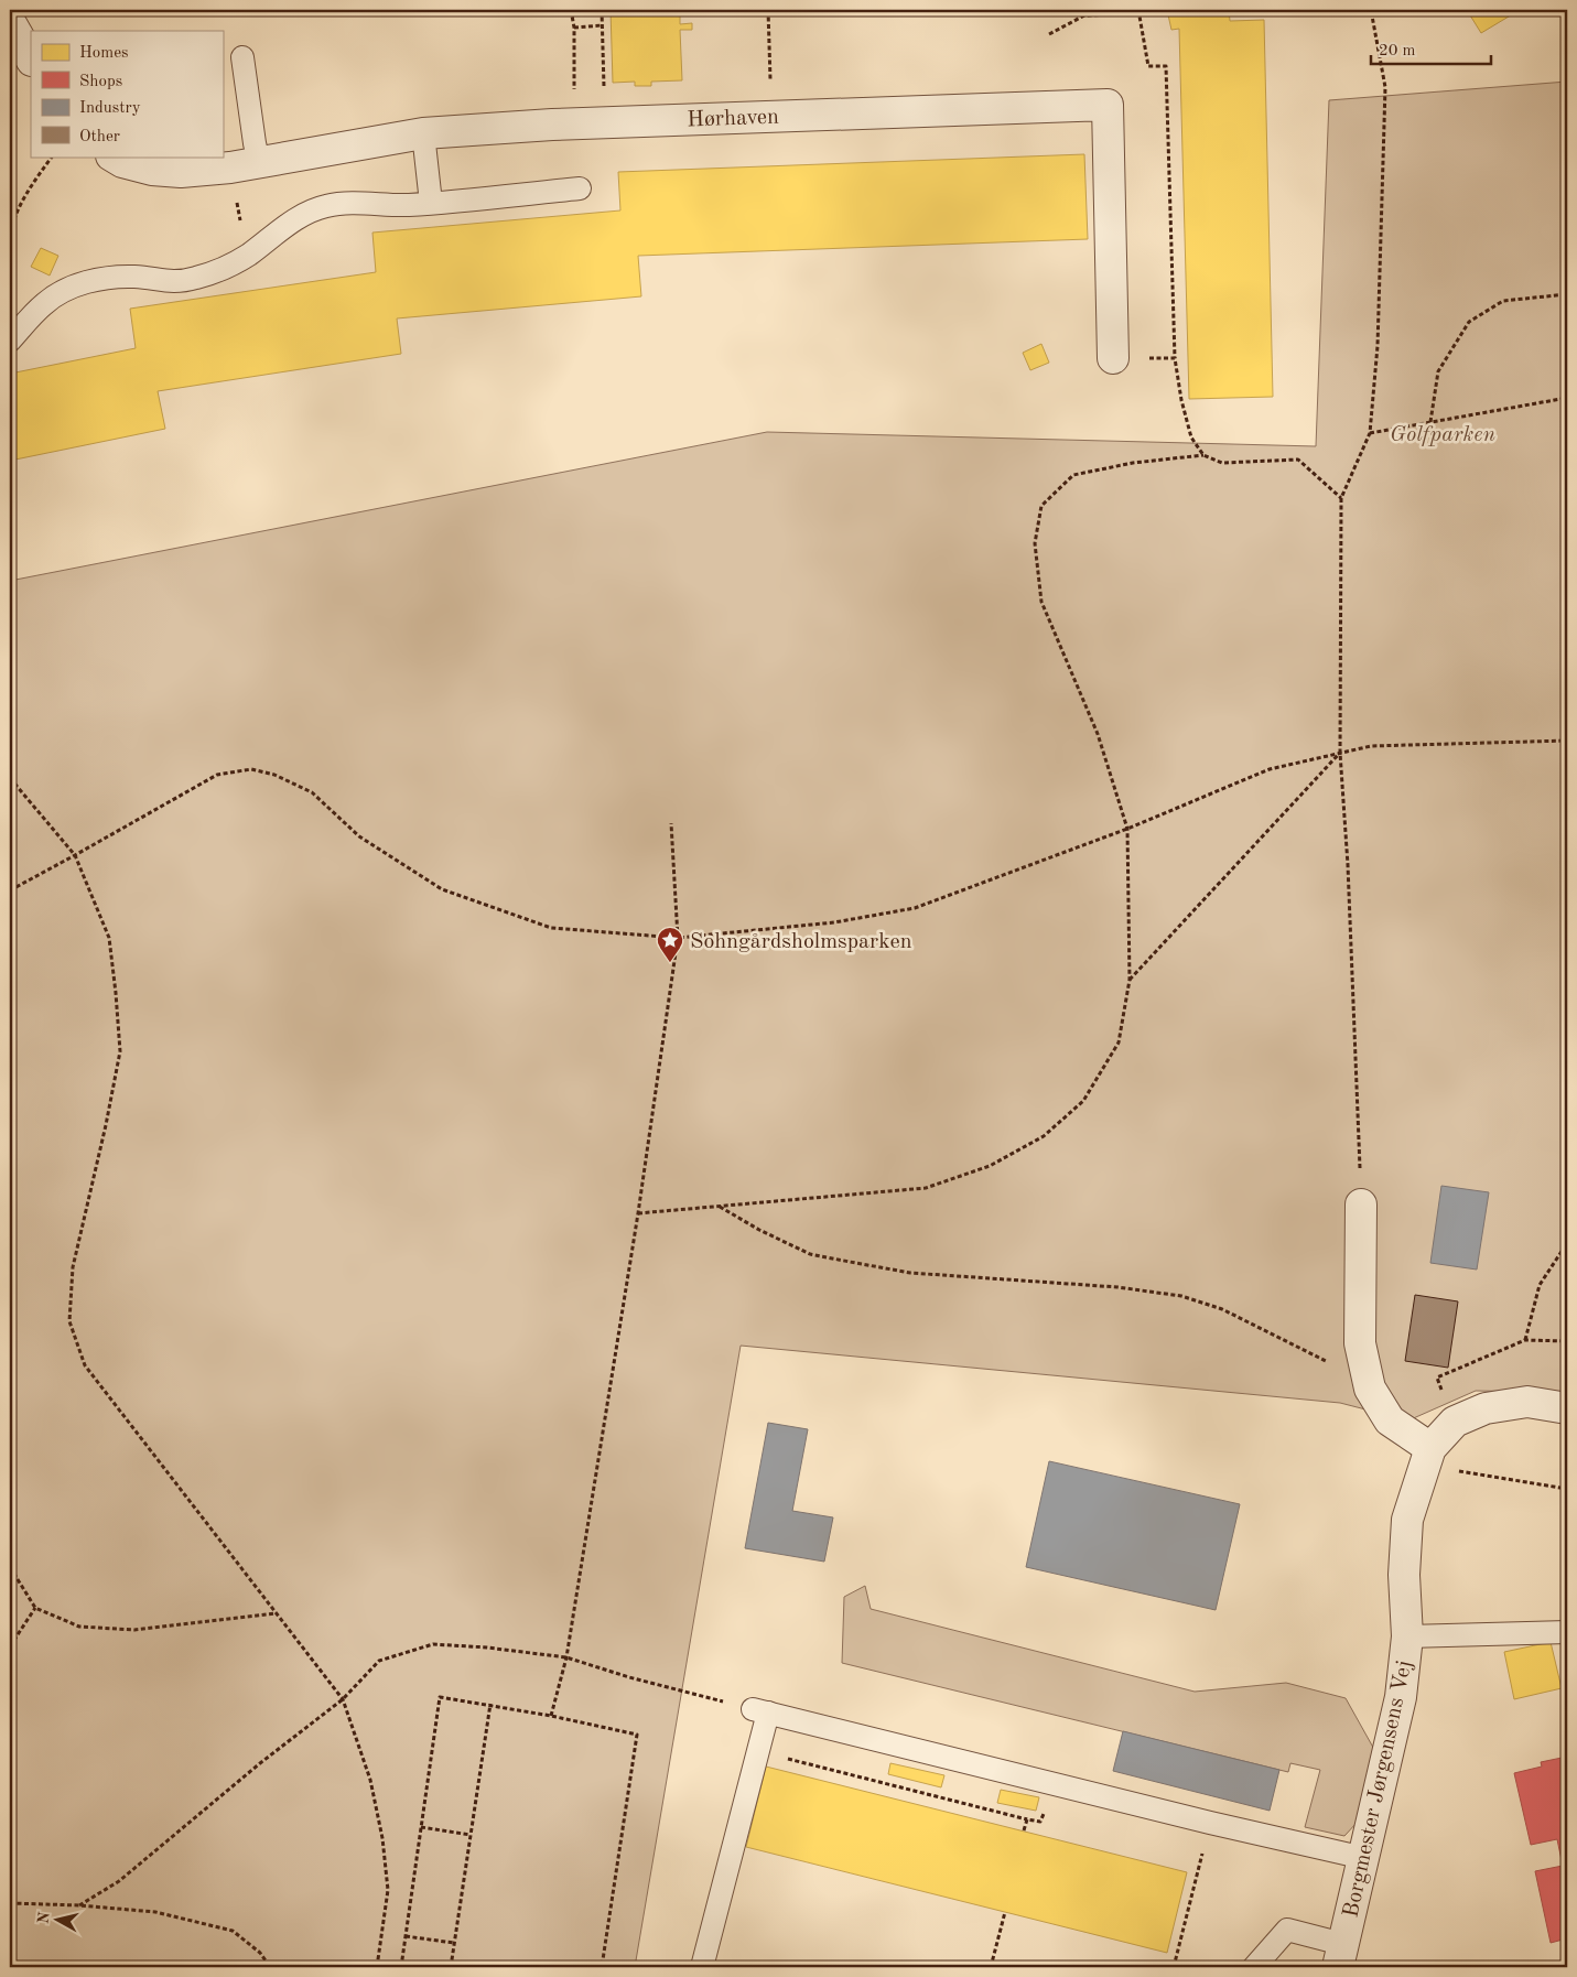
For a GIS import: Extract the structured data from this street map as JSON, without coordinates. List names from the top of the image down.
{
  "streets": {
    "street": ["Hørhaven", "Borgmester Jørgensens Vej"]
  },
  "parks": ["Golfparken"],
  "places": {
    "place": ["Sohngårdsholmsparken"]
  },
  "legend": [
    "Homes",
    "Shops",
    "Industry",
    "Other"
  ],
  "scale_bar": "20 m",
  "north": "left"
}
